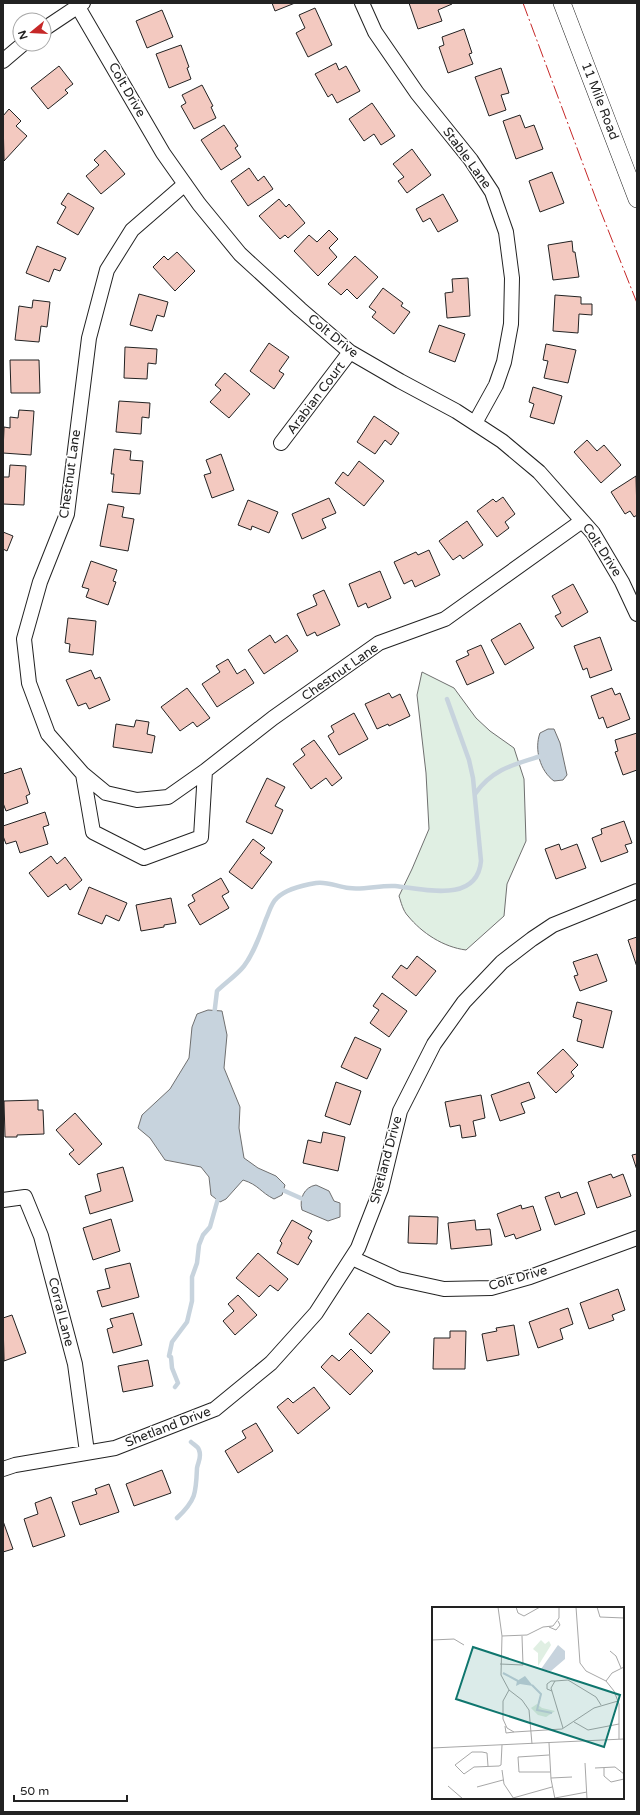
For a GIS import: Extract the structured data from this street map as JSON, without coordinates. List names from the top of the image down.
{
  "streets": {
    "street": [
      "Colt Drive",
      "11 Mile Road",
      "Stable Lane",
      "Arabian Court",
      "Chestnut Lane",
      "Shetland Drive",
      "Corral Lane"
    ]
  },
  "crossings": [
    ["Colt Drive", "Stable Lane"],
    ["Colt Drive", "Arabian Court"],
    ["Colt Drive", "Chestnut Lane"],
    ["Colt Drive", "Shetland Drive"],
    ["Shetland Drive", "Corral Lane"]
  ],
  "scale_bar": "50 m",
  "north": "left"
}
